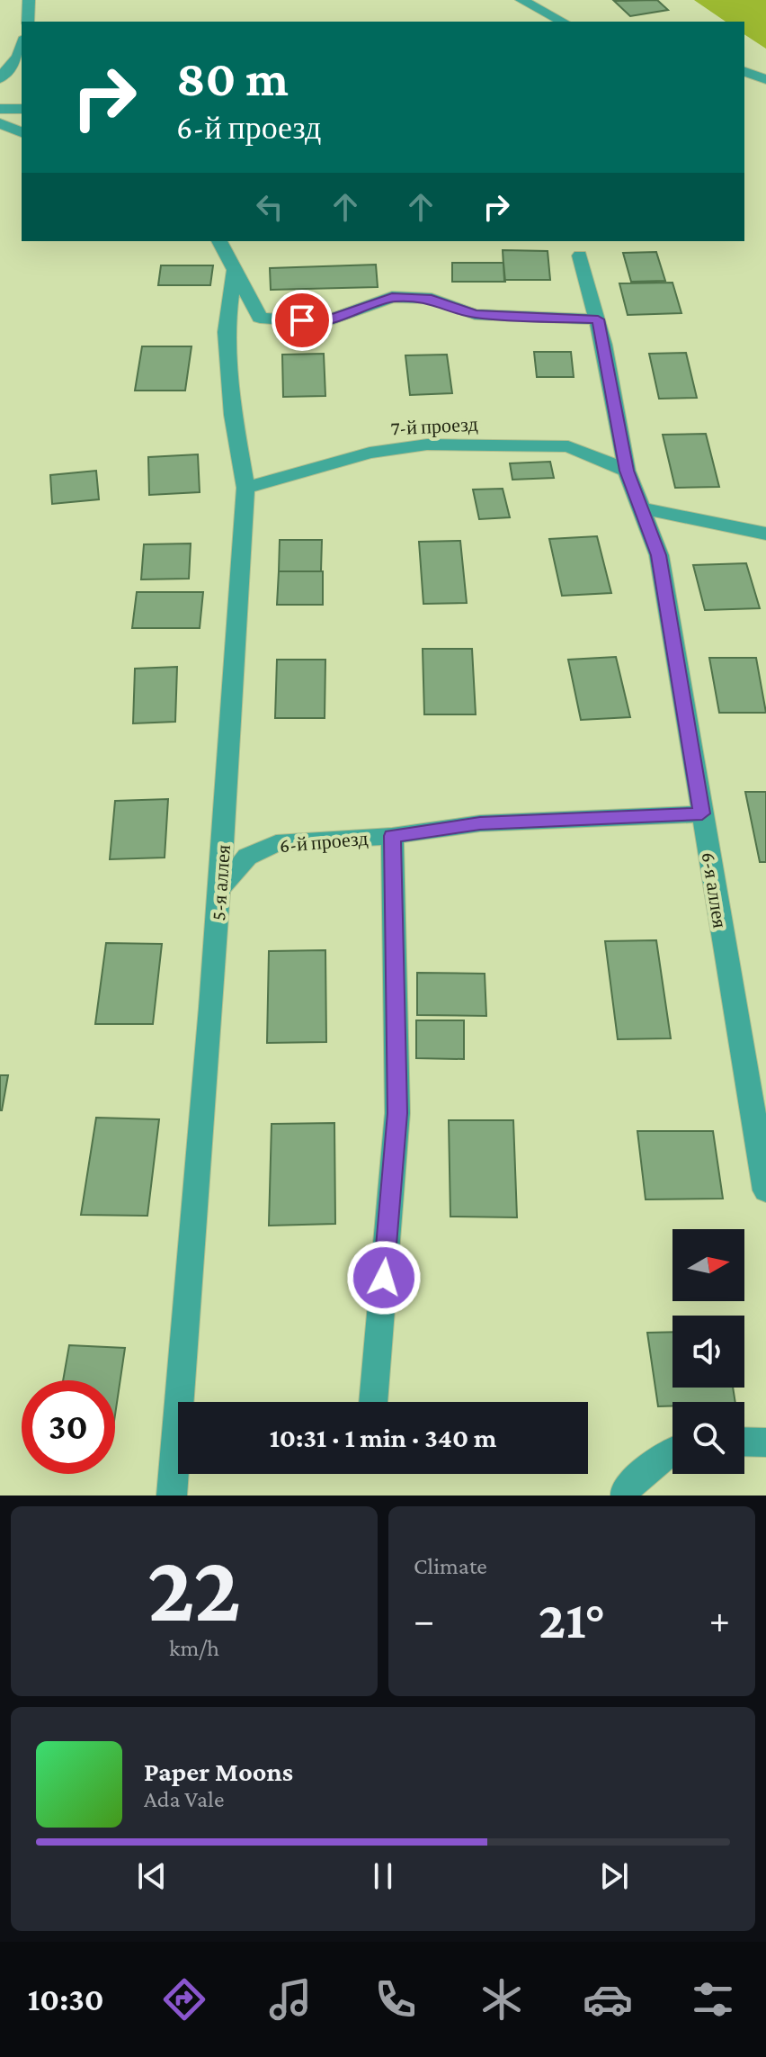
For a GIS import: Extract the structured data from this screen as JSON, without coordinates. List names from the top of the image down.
{
  "streets": {
    "street": [
      "7-й проезд",
      "6-й проезд",
      "5-я аллея",
      "6-я аллея"
    ]
  },
  "crossings": [
    ["7-й проезд", "5-я аллея"],
    ["7-й проезд", "6-я аллея"],
    ["6-й проезд", "5-я аллея"],
    ["6-й проезд", "6-я аллея"]
  ],
  "north": "right",
  "page": {
    "turn": ["80 m", "6-й проезд"],
    "limit": "30",
    "trip": "10:31 · 1 min · 340 m",
    "tile": [
      ["22", "km/h"],
      "Climate"
    ],
    "heat": ["−", "21°", "+"],
    "song": ["Paper Moons", "Ada Vale"],
    "tabs": "10:30"
  }
}
